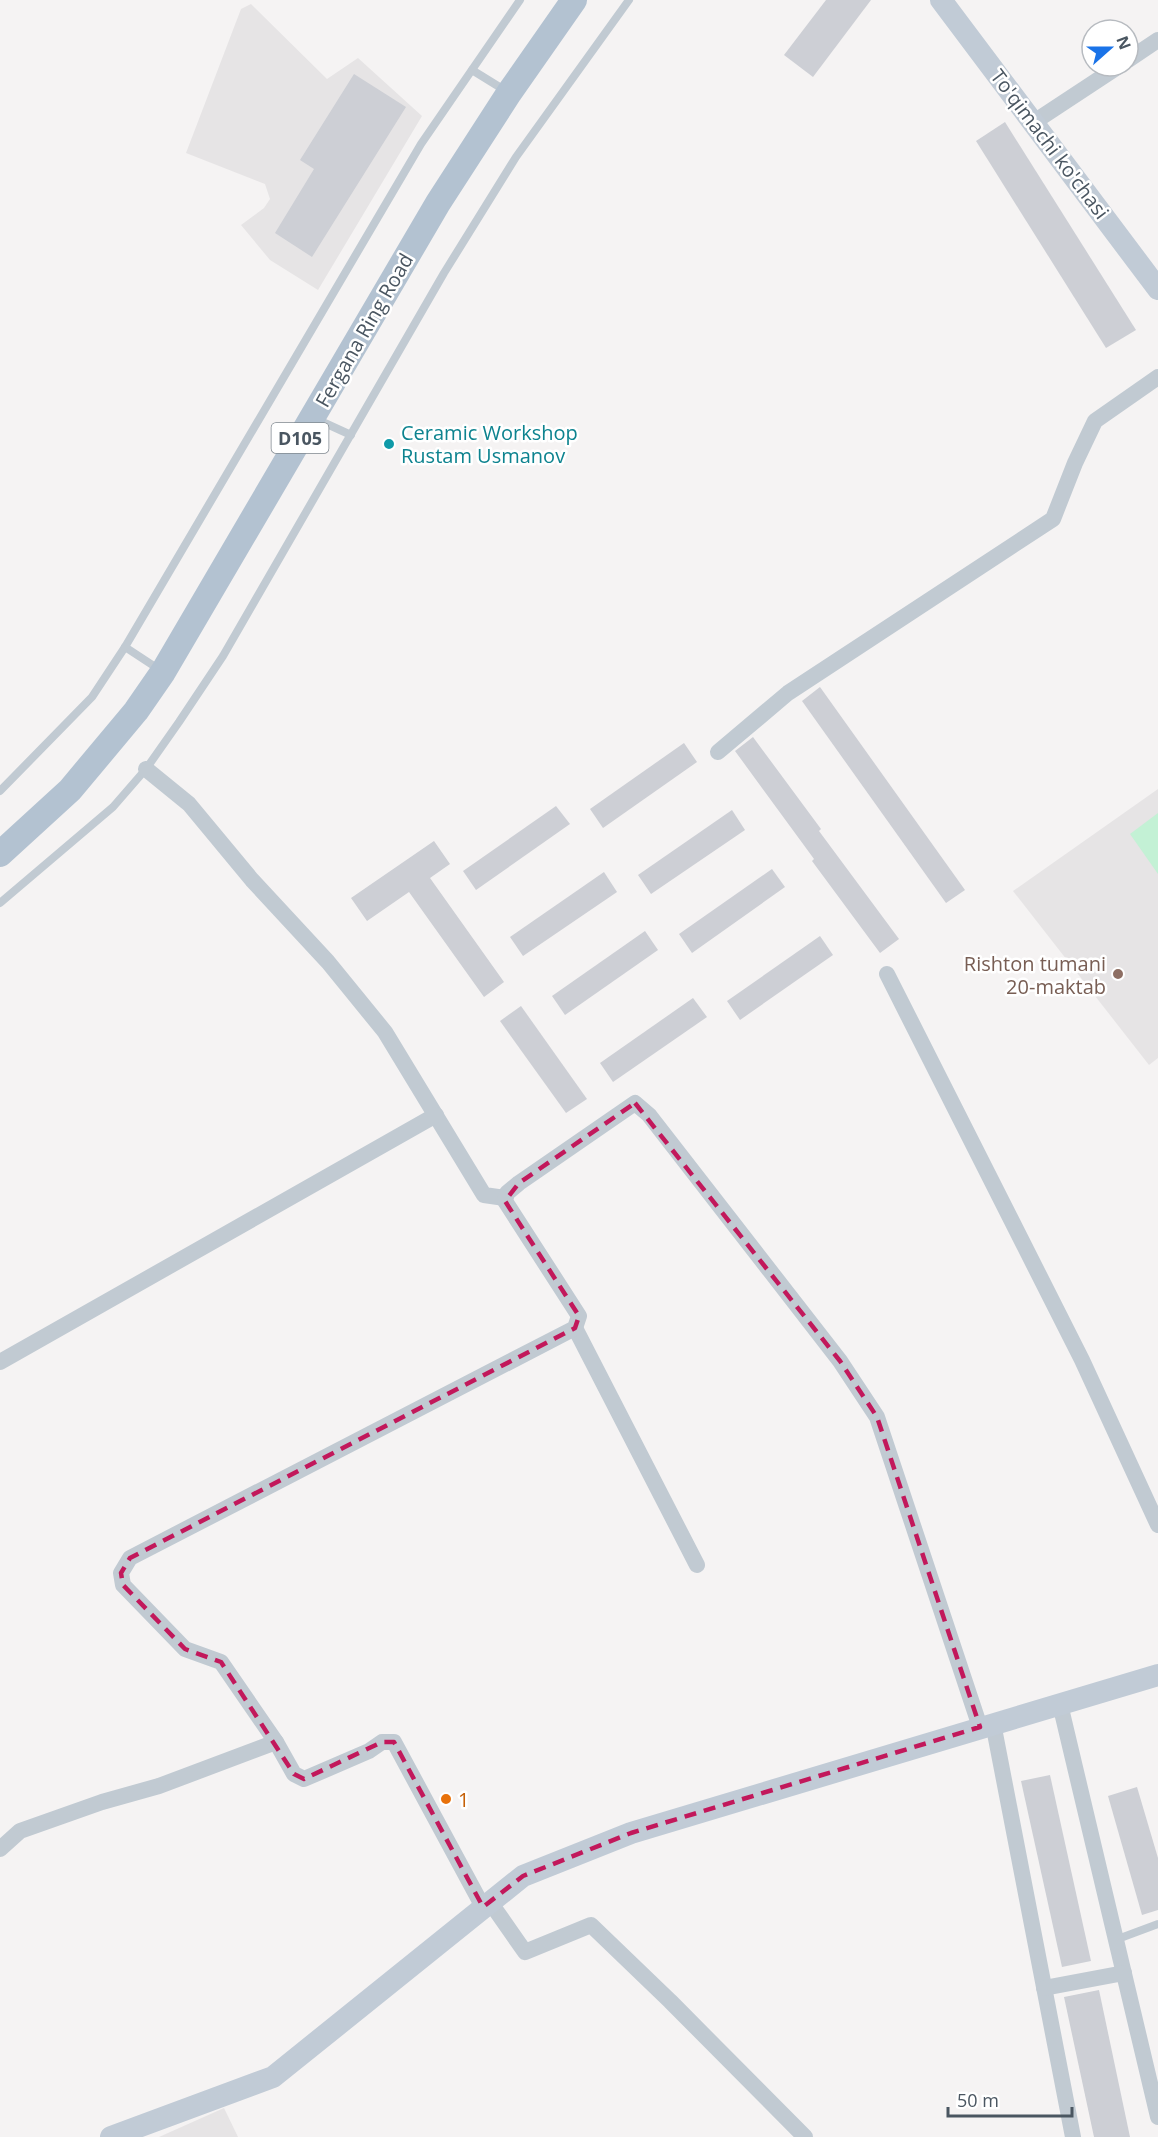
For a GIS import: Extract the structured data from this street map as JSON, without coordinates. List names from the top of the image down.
{
  "streets": {
    "main road": ["Fergana Ring Road", "D105"],
    "street": ["To'qimachi ko'chasi"]
  },
  "places": ["Ceramic Workshop Rustam Usmanov", "Rishton tumani 20-maktab", "1"],
  "scale_bar": "50 m",
  "north": "right"
}
